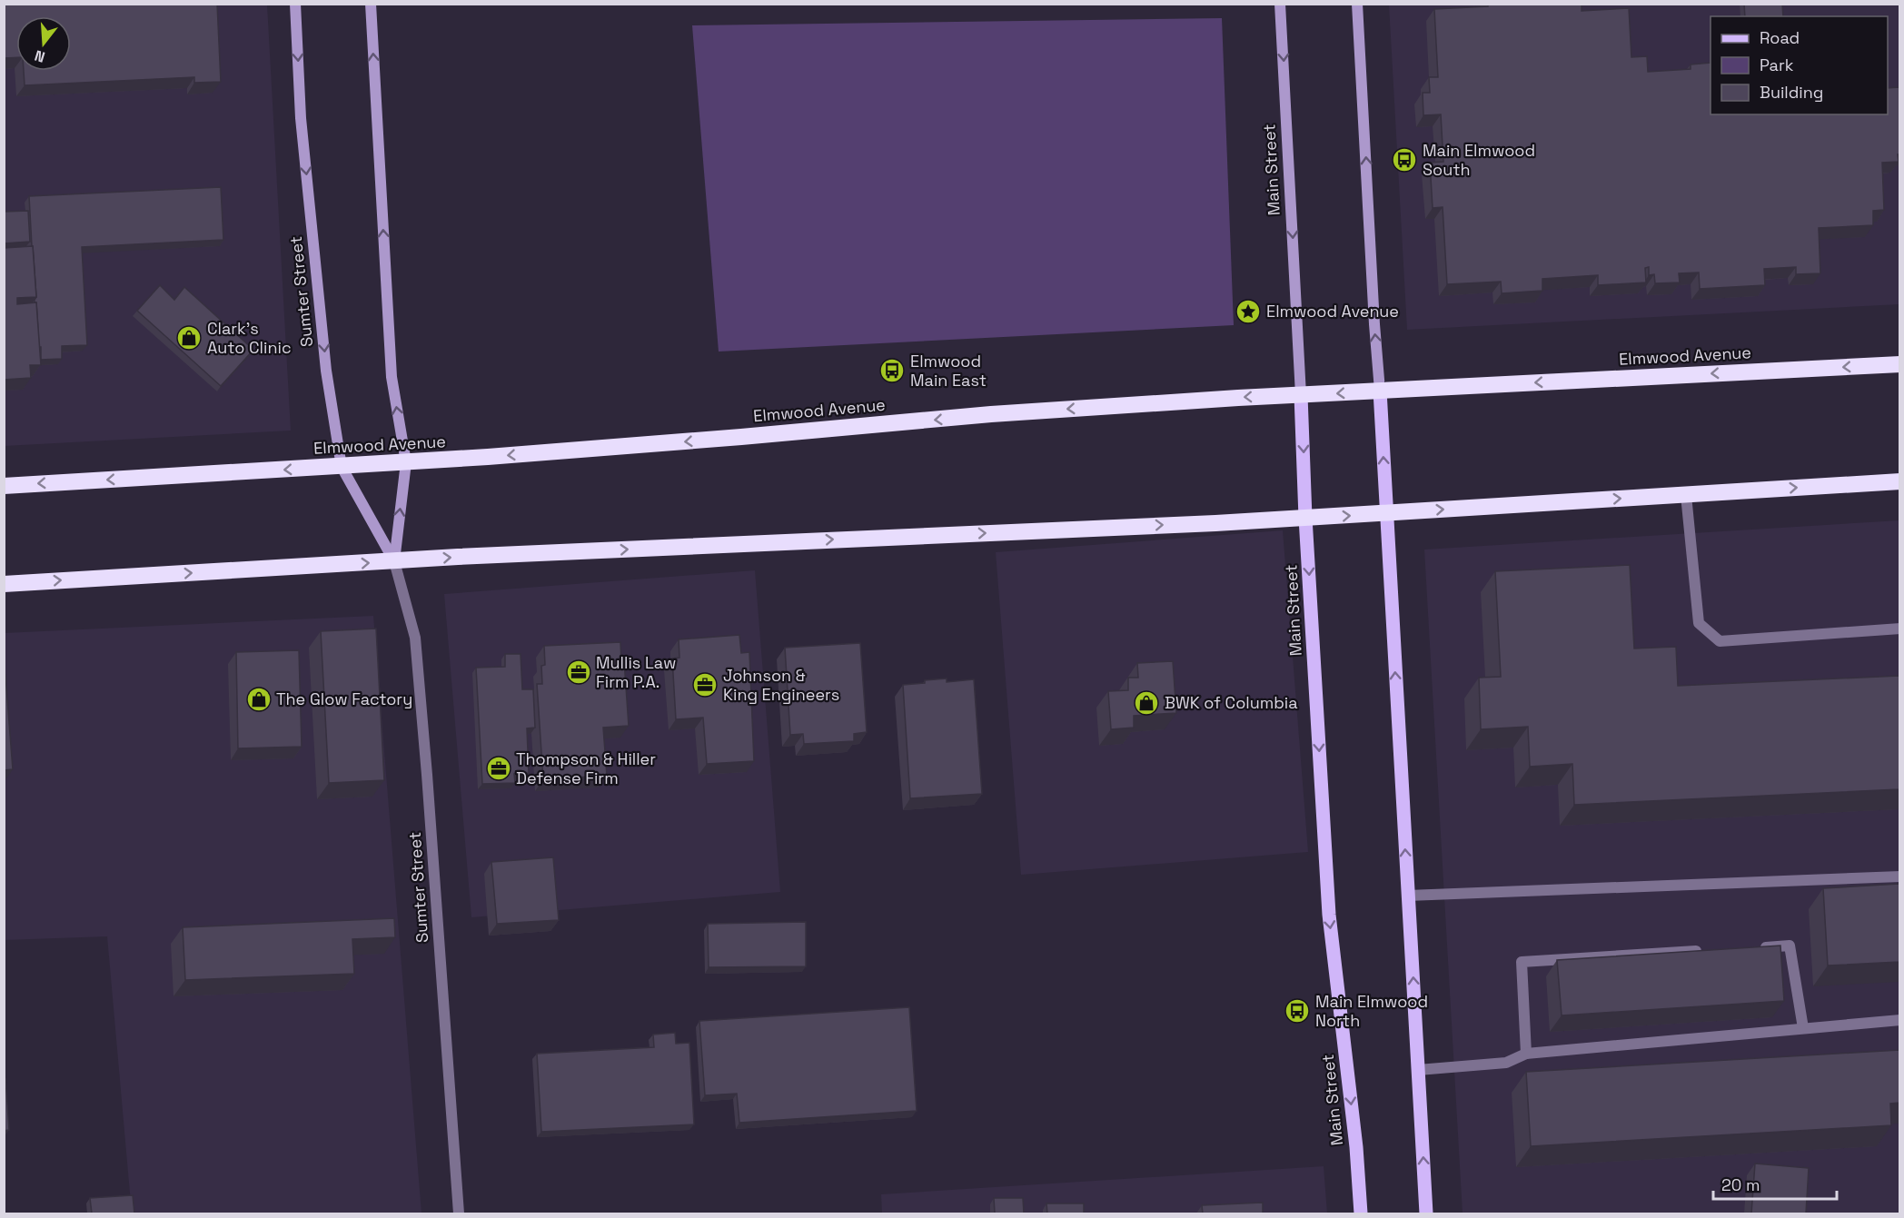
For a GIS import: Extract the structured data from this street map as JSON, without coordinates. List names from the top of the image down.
{
  "streets": {
    "highway": ["Elmwood Avenue"],
    "main road": ["Main Street"],
    "street": ["Sumter Street"]
  },
  "crossings": [
    ["Main Street", "Elmwood Avenue"],
    ["Sumter Street", "Elmwood Avenue"]
  ],
  "places": {
    "bus stop": ["Main Elmwood South", "Elmwood Main East", "Main Elmwood North"],
    "place": ["Elmwood Avenue"],
    "shop": ["Clark's Auto Clinic", "The Glow Factory", "BWK of Columbia"],
    "office": ["Mullis Law Firm P.A.", "Johnson & King Engineers", "Thompson & Hiller Defense Firm"]
  },
  "legend": ["Road", "Park", "Building"],
  "scale_bar": "20 m",
  "north": "bottom"
}
